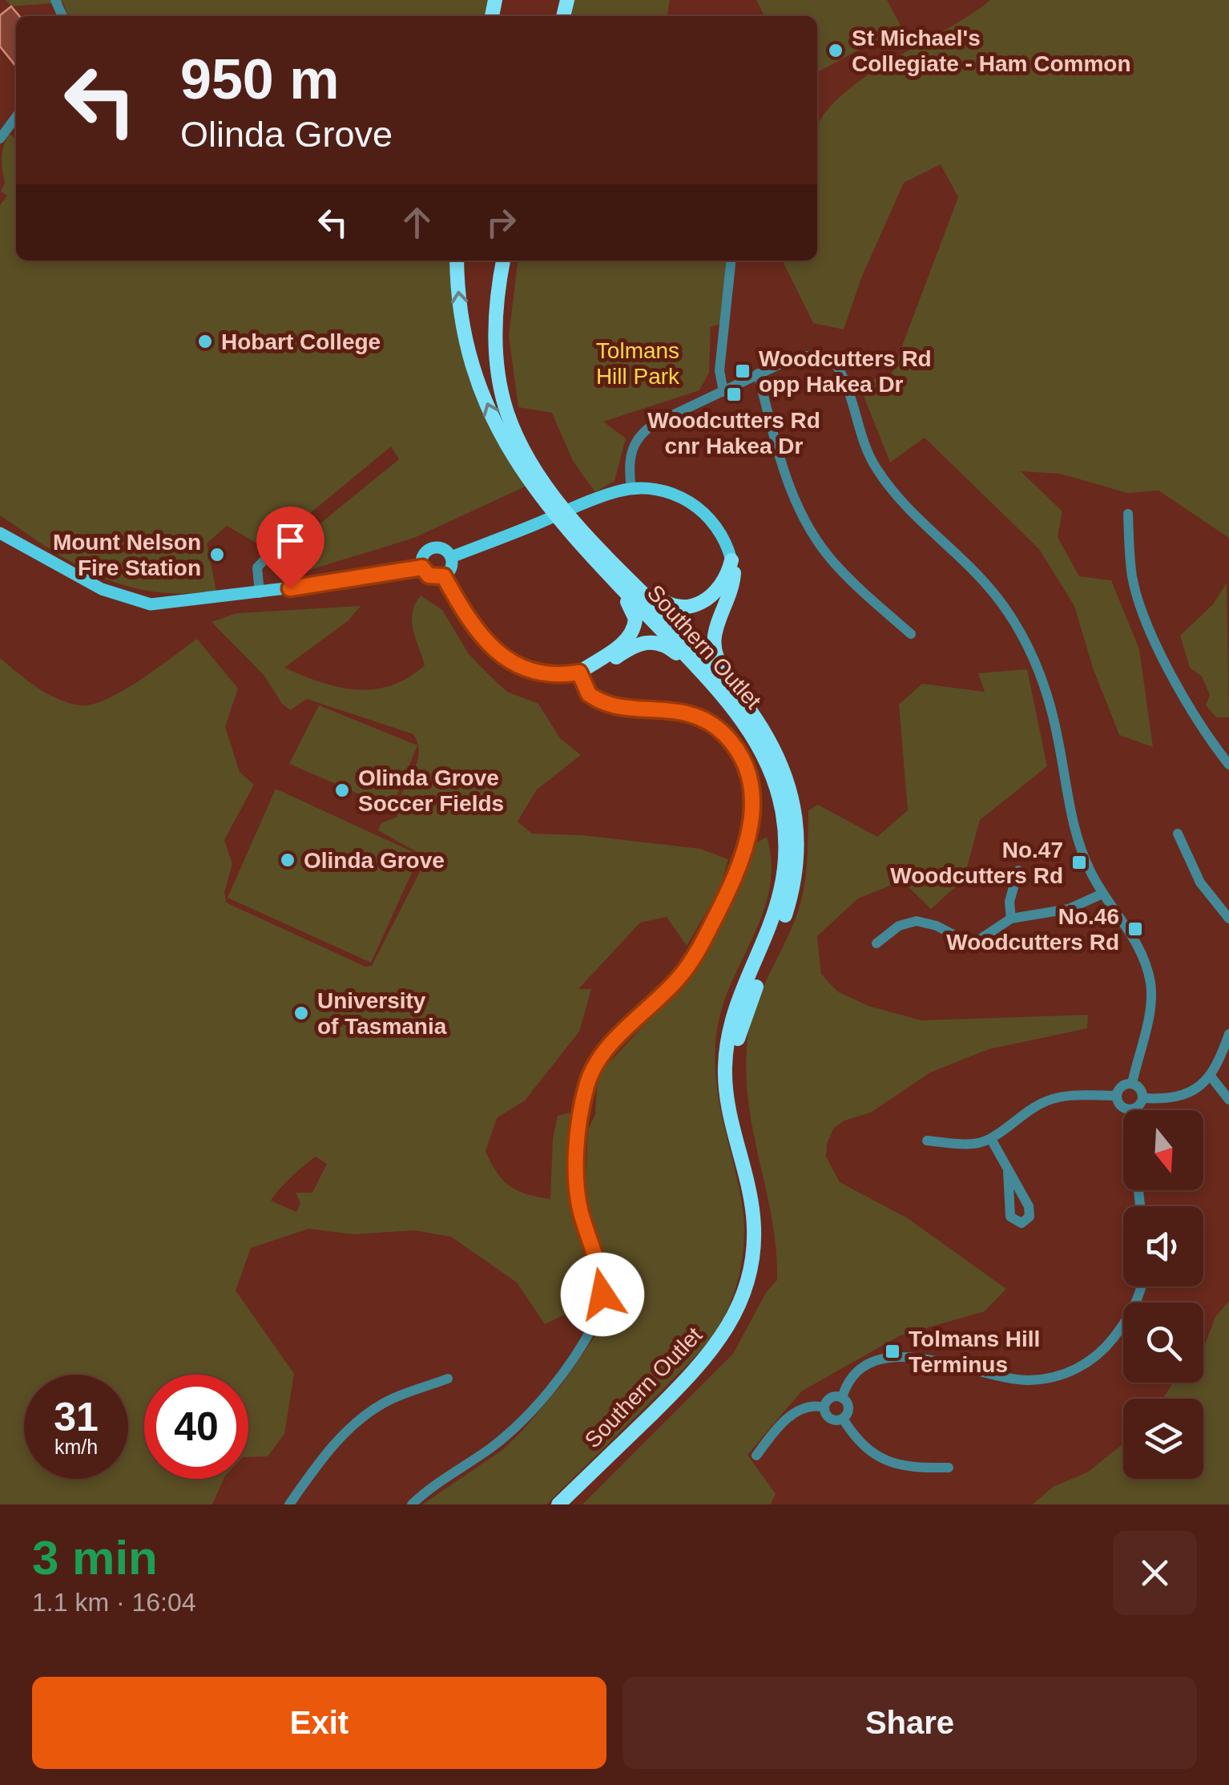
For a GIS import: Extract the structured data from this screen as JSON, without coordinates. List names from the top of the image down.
{
  "streets": {
    "highway": ["Southern Outlet"]
  },
  "parks": ["Tolmans Hill Park"],
  "places": {
    "other": [
      "St Michael's Collegiate - Ham Common",
      "Hobart College",
      "Mount Nelson Fire Station",
      "Olinda Grove Soccer Fields",
      "Olinda Grove",
      "University of Tasmania"
    ],
    "transit": [
      "Woodcutters Rd opp Hakea Dr",
      "Woodcutters Rd cnr Hakea Dr",
      "No.47 Woodcutters Rd",
      "No.46 Woodcutters Rd",
      "Tolmans Hill Terminus"
    ]
  },
  "north": "bottom",
  "page": {
    "turn": ["950 m", "Olinda Grove"],
    "speed": "31 km/h",
    "limit": "40",
    "heading": ["3 min", "1.1 km · 16:04"],
    "buttons": ["Exit", "Share"]
  }
}
